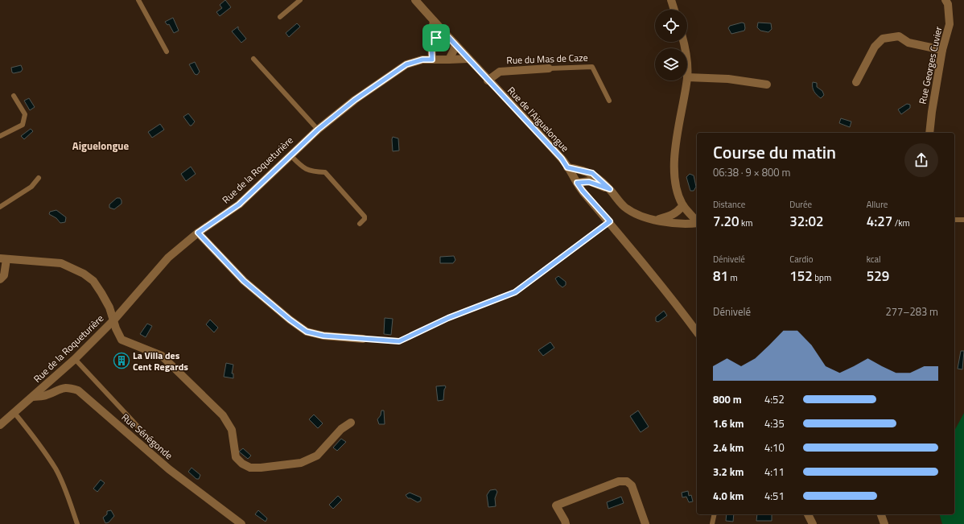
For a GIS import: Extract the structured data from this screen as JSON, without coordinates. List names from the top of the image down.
{
  "streets": {
    "street": [
      "Rue du Mas de Caze",
      "Rue Georges Cuvier",
      "Rue de l'Aiguelongue",
      "Rue de la Roqueturière",
      "Rue Sénégonde"
    ]
  },
  "crossings": [
    ["Rue du Mas de Caze", "Rue de l'Aiguelongue"],
    ["Rue de l'Aiguelongue", "Rue de la Roqueturière"],
    ["Rue de la Roqueturière", "Rue Sénégonde"]
  ],
  "districts": ["Aiguelongue"],
  "places": {
    "building": ["La Villa des Cent Regards"]
  },
  "page": {
    "heading": ["Course du matin", "06:38 · 9 × 800 m"],
    "stats": [
      ["Distance", "7.20 km"],
      ["Durée", "32:02"],
      ["Allure", "4:27 /km"],
      ["Dénivelé", "81 m"],
      ["Cardio", "152 bpm"],
      ["kcal", "529"]
    ],
    "chart": ["Dénivelé", "277–283 m"],
    "list": [
      {
        "name": "800 m",
        "note": "4:52"
      },
      {
        "name": "1.6 km",
        "note": "4:35"
      },
      {
        "name": "2.4 km",
        "note": "4:10"
      },
      {
        "name": "3.2 km",
        "note": "4:11"
      },
      {
        "name": "4.0 km",
        "note": "4:51"
      }
    ]
  }
}
